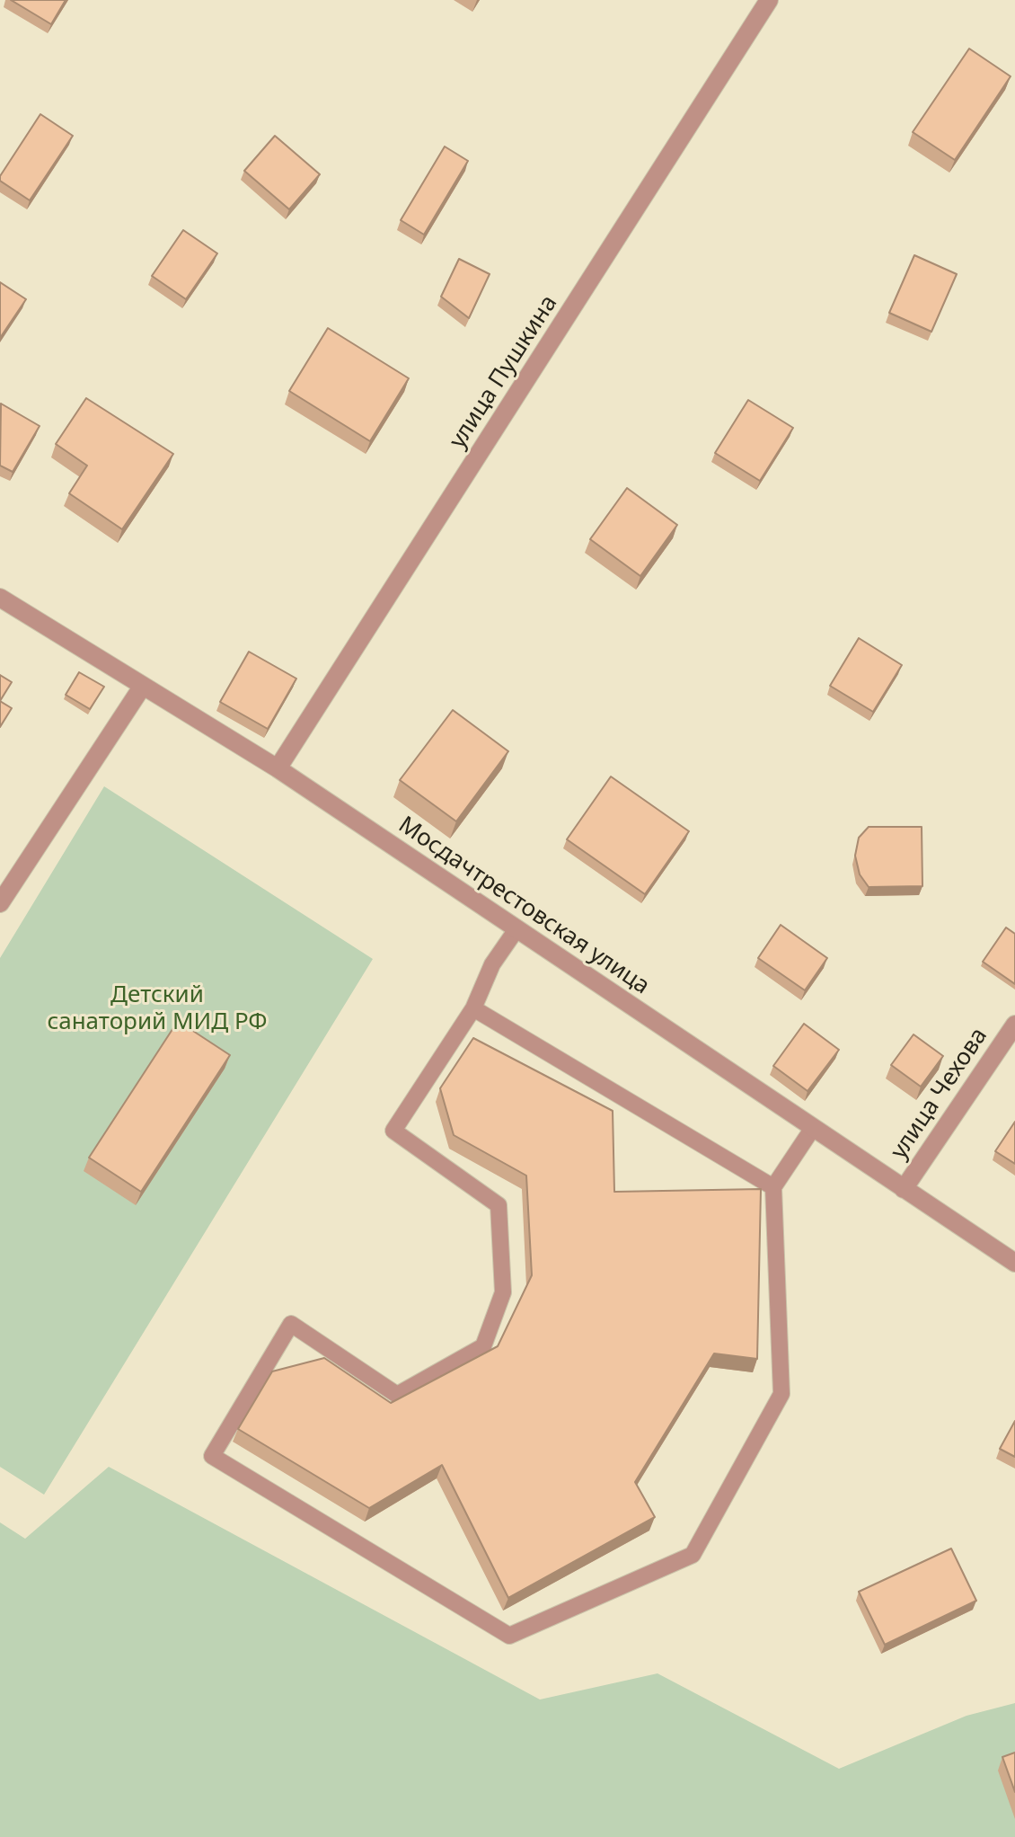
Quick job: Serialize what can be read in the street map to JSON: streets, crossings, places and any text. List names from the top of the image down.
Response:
{
  "streets": {
    "street": ["улица Пушкина", "Мосдачтрестовская улица", "улица Чехова"]
  },
  "crossings": [
    ["улица Пушкина", "Мосдачтрестовская улица"],
    ["Мосдачтрестовская улица", "улица Чехова"]
  ],
  "parks": ["Детский санаторий МИД РФ"]
}
